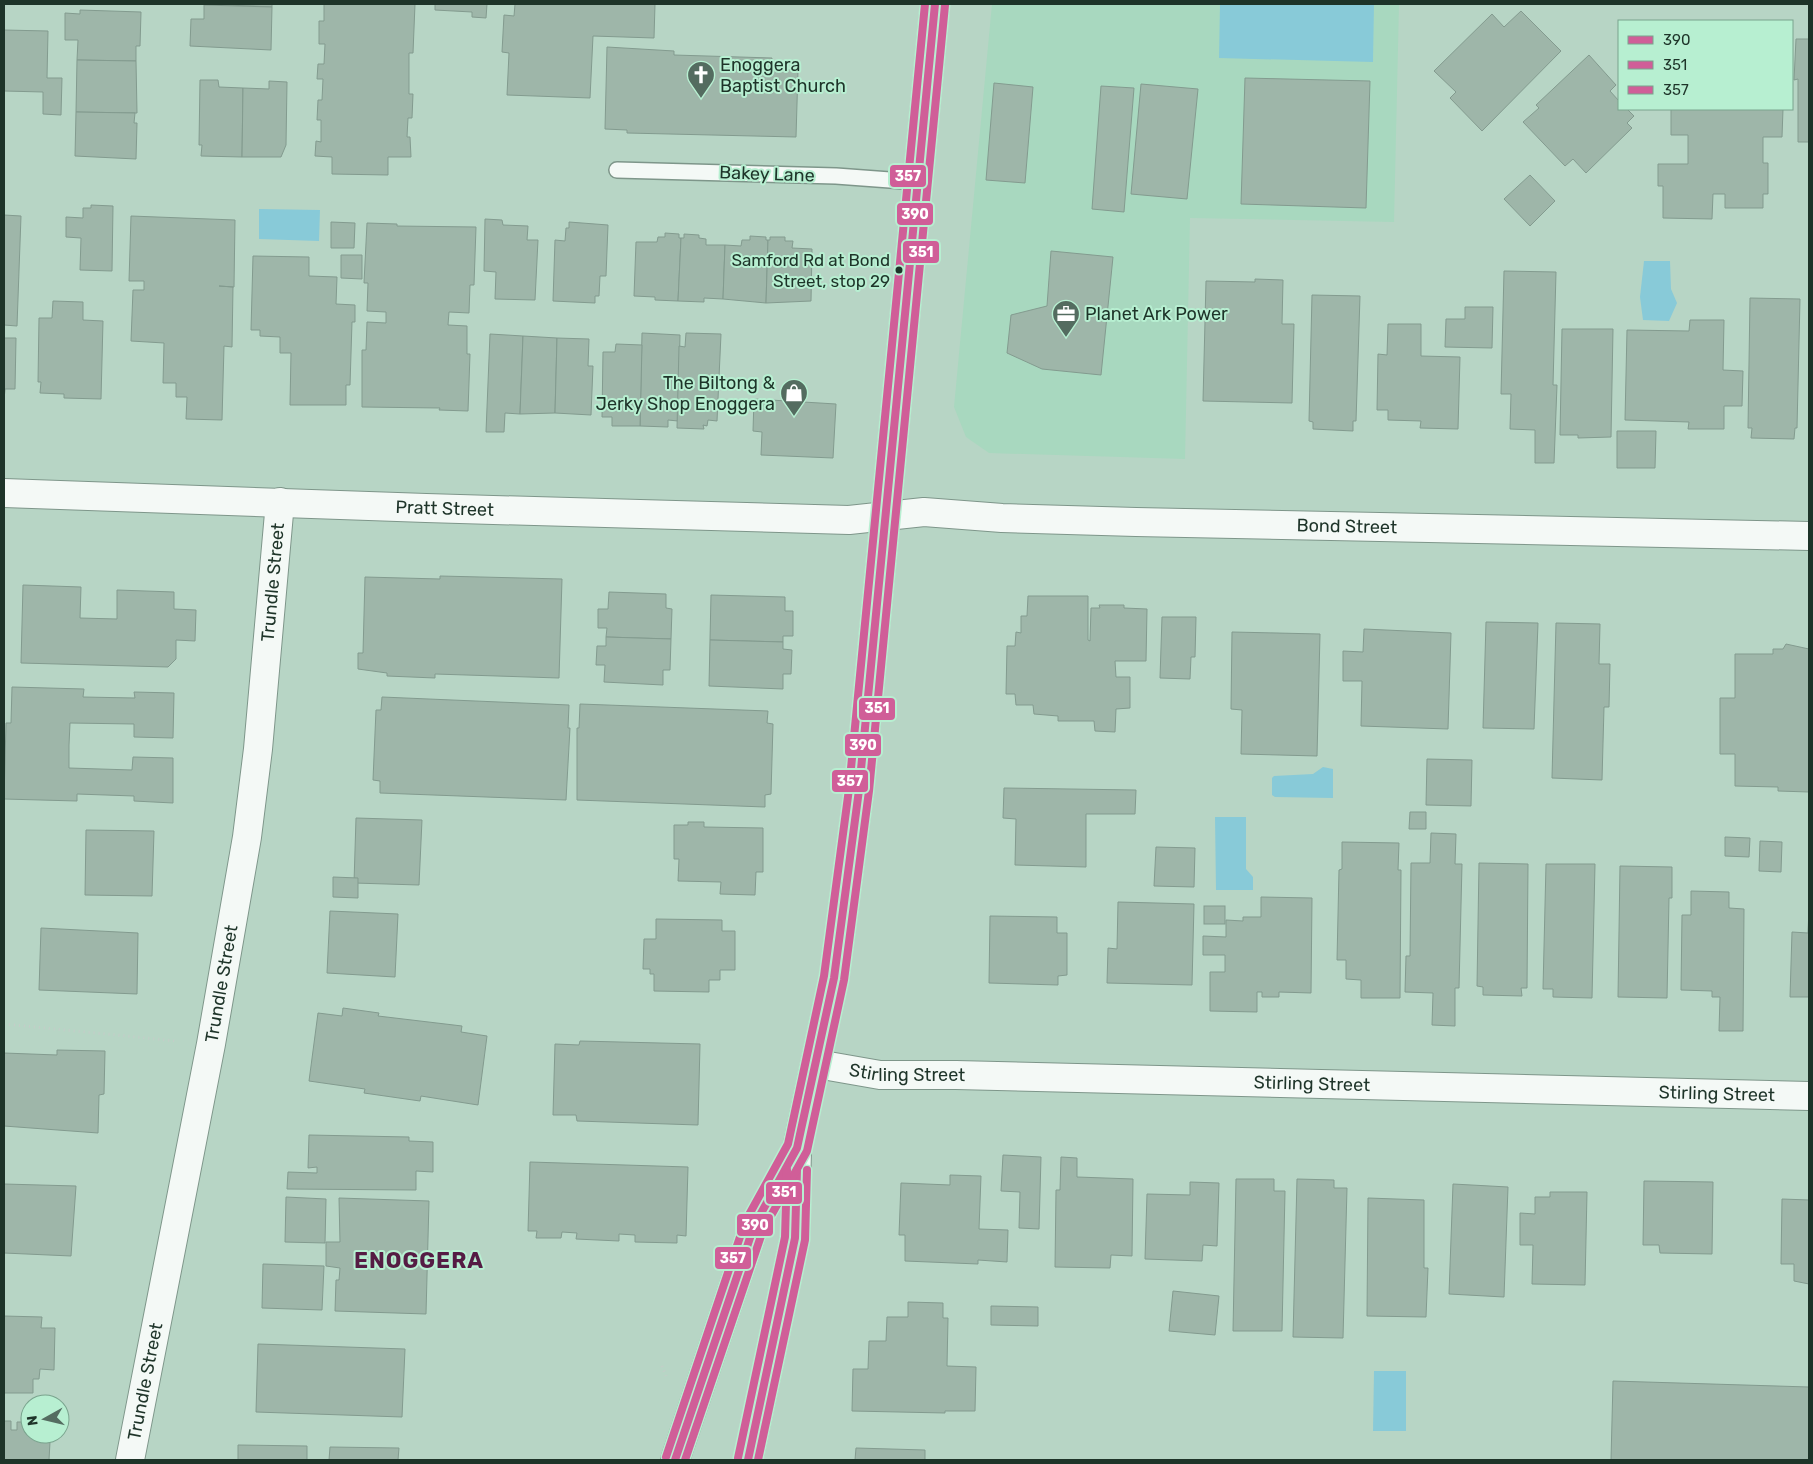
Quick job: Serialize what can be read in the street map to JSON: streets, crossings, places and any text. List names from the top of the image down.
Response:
{
  "streets": {
    "street": [
      "Pratt Street",
      "Bond Street",
      "Trundle Street",
      "Stirling Street"
    ],
    "lane": ["Bakey Lane"]
  },
  "crossings": [
    ["Pratt Street", "Bond Street"],
    ["Pratt Street", "Trundle Street"]
  ],
  "districts": ["ENOGGERA"],
  "places": {
    "church": ["Enoggera Baptist Church"],
    "other": ["Samford Rd at Bond Street, stop 29"],
    "office": ["Planet Ark Power"],
    "shop": ["The Biltong & Jerky Shop Enoggera"]
  },
  "lines": ["transit line 390", "transit line 357", "transit line 351"],
  "legend": ["390", "351", "357"],
  "north": "left"
}
